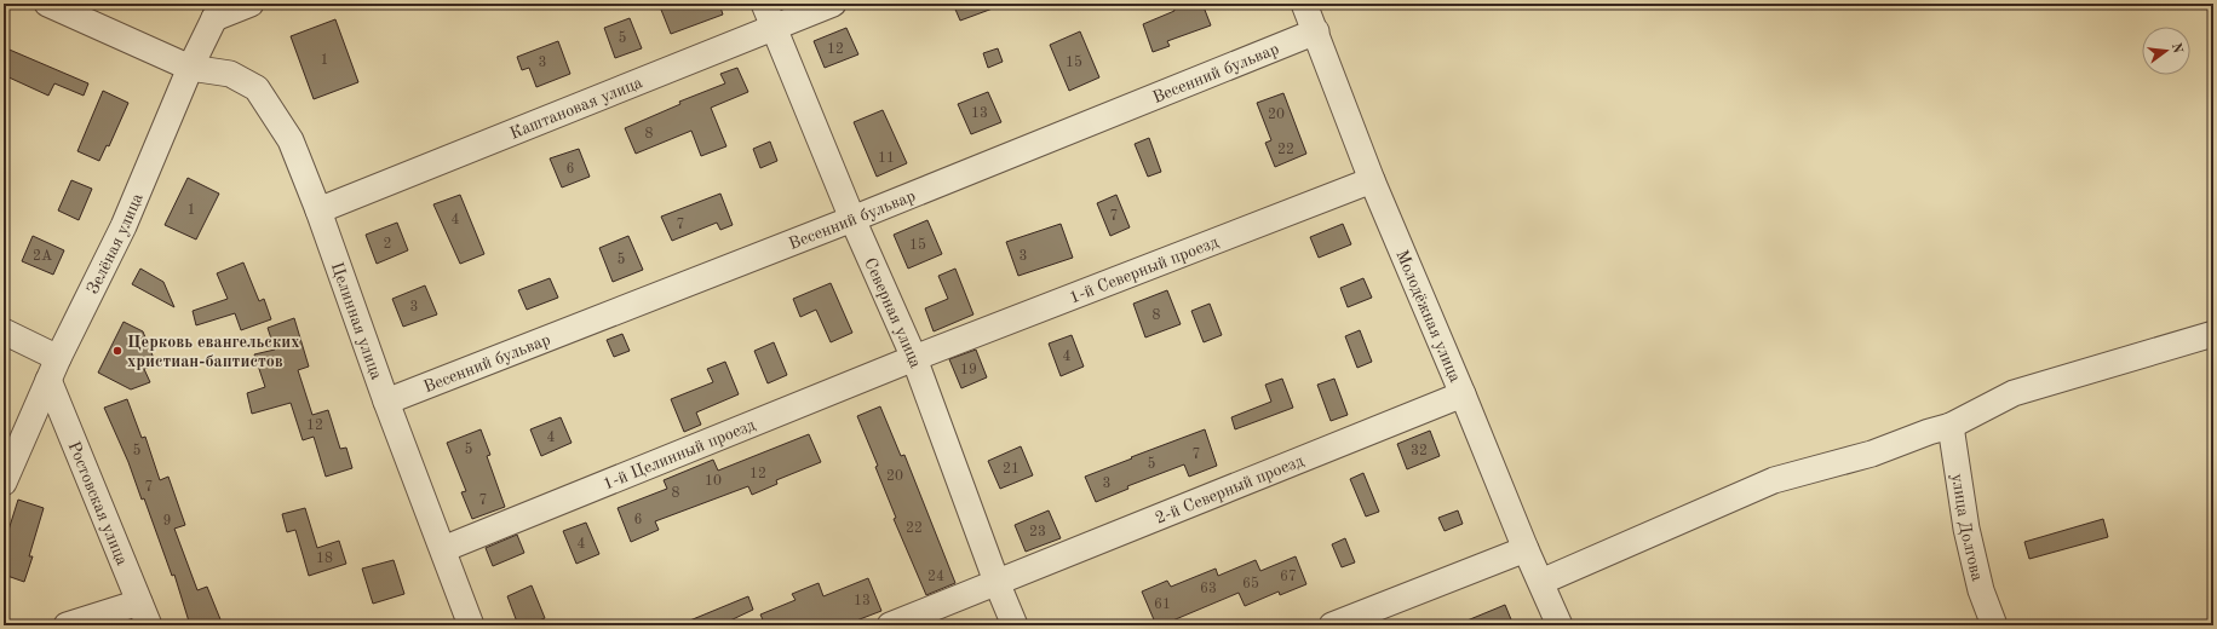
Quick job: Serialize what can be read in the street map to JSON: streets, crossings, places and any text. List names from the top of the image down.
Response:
{
  "streets": {
    "street": [
      "Весенний бульвар",
      "Каштановая улица",
      "Зелёная улица",
      "1-й Северный проезд",
      "Северная улица",
      "Молодёжная улица",
      "Целинная улица",
      "1-й Целинный проезд",
      "2-й Северный проезд",
      "Ростовская улица",
      "улица Долгова"
    ]
  },
  "crossings": [
    ["Весенний бульвар", "Северная улица"],
    ["Весенний бульвар", "Молодёжная улица"],
    ["Весенний бульвар", "Целинная улица"],
    ["Каштановая улица", "Северная улица"],
    ["Каштановая улица", "Целинная улица"],
    ["Зелёная улица", "Целинная улица"],
    ["Зелёная улица", "Ростовская улица"],
    ["1-й Северный проезд", "Северная улица"],
    ["1-й Северный проезд", "Молодёжная улица"],
    ["1-й Северный проезд", "1-й Целинный проезд"],
    ["Северная улица", "1-й Целинный проезд"],
    ["Северная улица", "2-й Северный проезд"],
    ["Молодёжная улица", "2-й Северный проезд"],
    ["Целинная улица", "1-й Целинный проезд"]
  ],
  "places": ["Церковь евангельских христиан-баптистов"],
  "house_numbers": [
    "5",
    "12",
    "1",
    "3",
    "15",
    "13",
    "20",
    "8",
    "22",
    "11",
    "6",
    "1",
    "7",
    "4",
    "7",
    "2",
    "15",
    "2А",
    "3",
    "5",
    "3",
    "8",
    "4",
    "19",
    "12",
    "4",
    "5",
    "5",
    "32",
    "7",
    "5",
    "21",
    "12",
    "20",
    "10",
    "3",
    "7",
    "8",
    "7",
    "6",
    "9",
    "22",
    "23",
    "4",
    "18",
    "24",
    "67",
    "65",
    "63",
    "13",
    "61"
  ],
  "north": "right"
}
